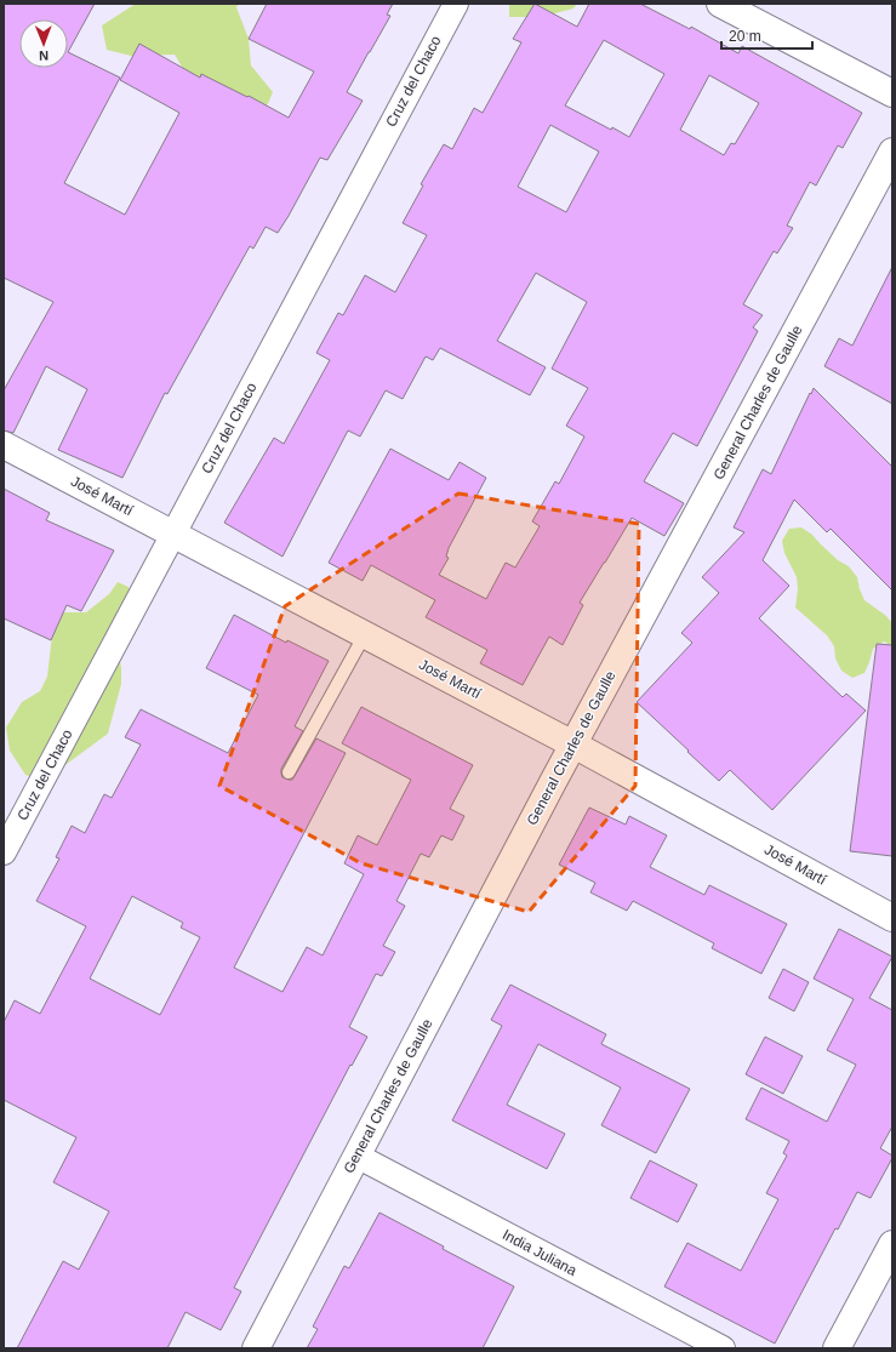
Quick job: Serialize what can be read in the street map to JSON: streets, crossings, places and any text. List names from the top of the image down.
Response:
{
  "streets": {
    "street": [
      "Cruz del Chaco",
      "General Charles de Gaulle",
      "José Martí",
      "India Juliana"
    ]
  },
  "crossings": [
    ["Cruz del Chaco", "José Martí"],
    ["General Charles de Gaulle", "José Martí"],
    ["General Charles de Gaulle", "India Juliana"]
  ],
  "scale_bar": "20 m",
  "north": "bottom"
}
